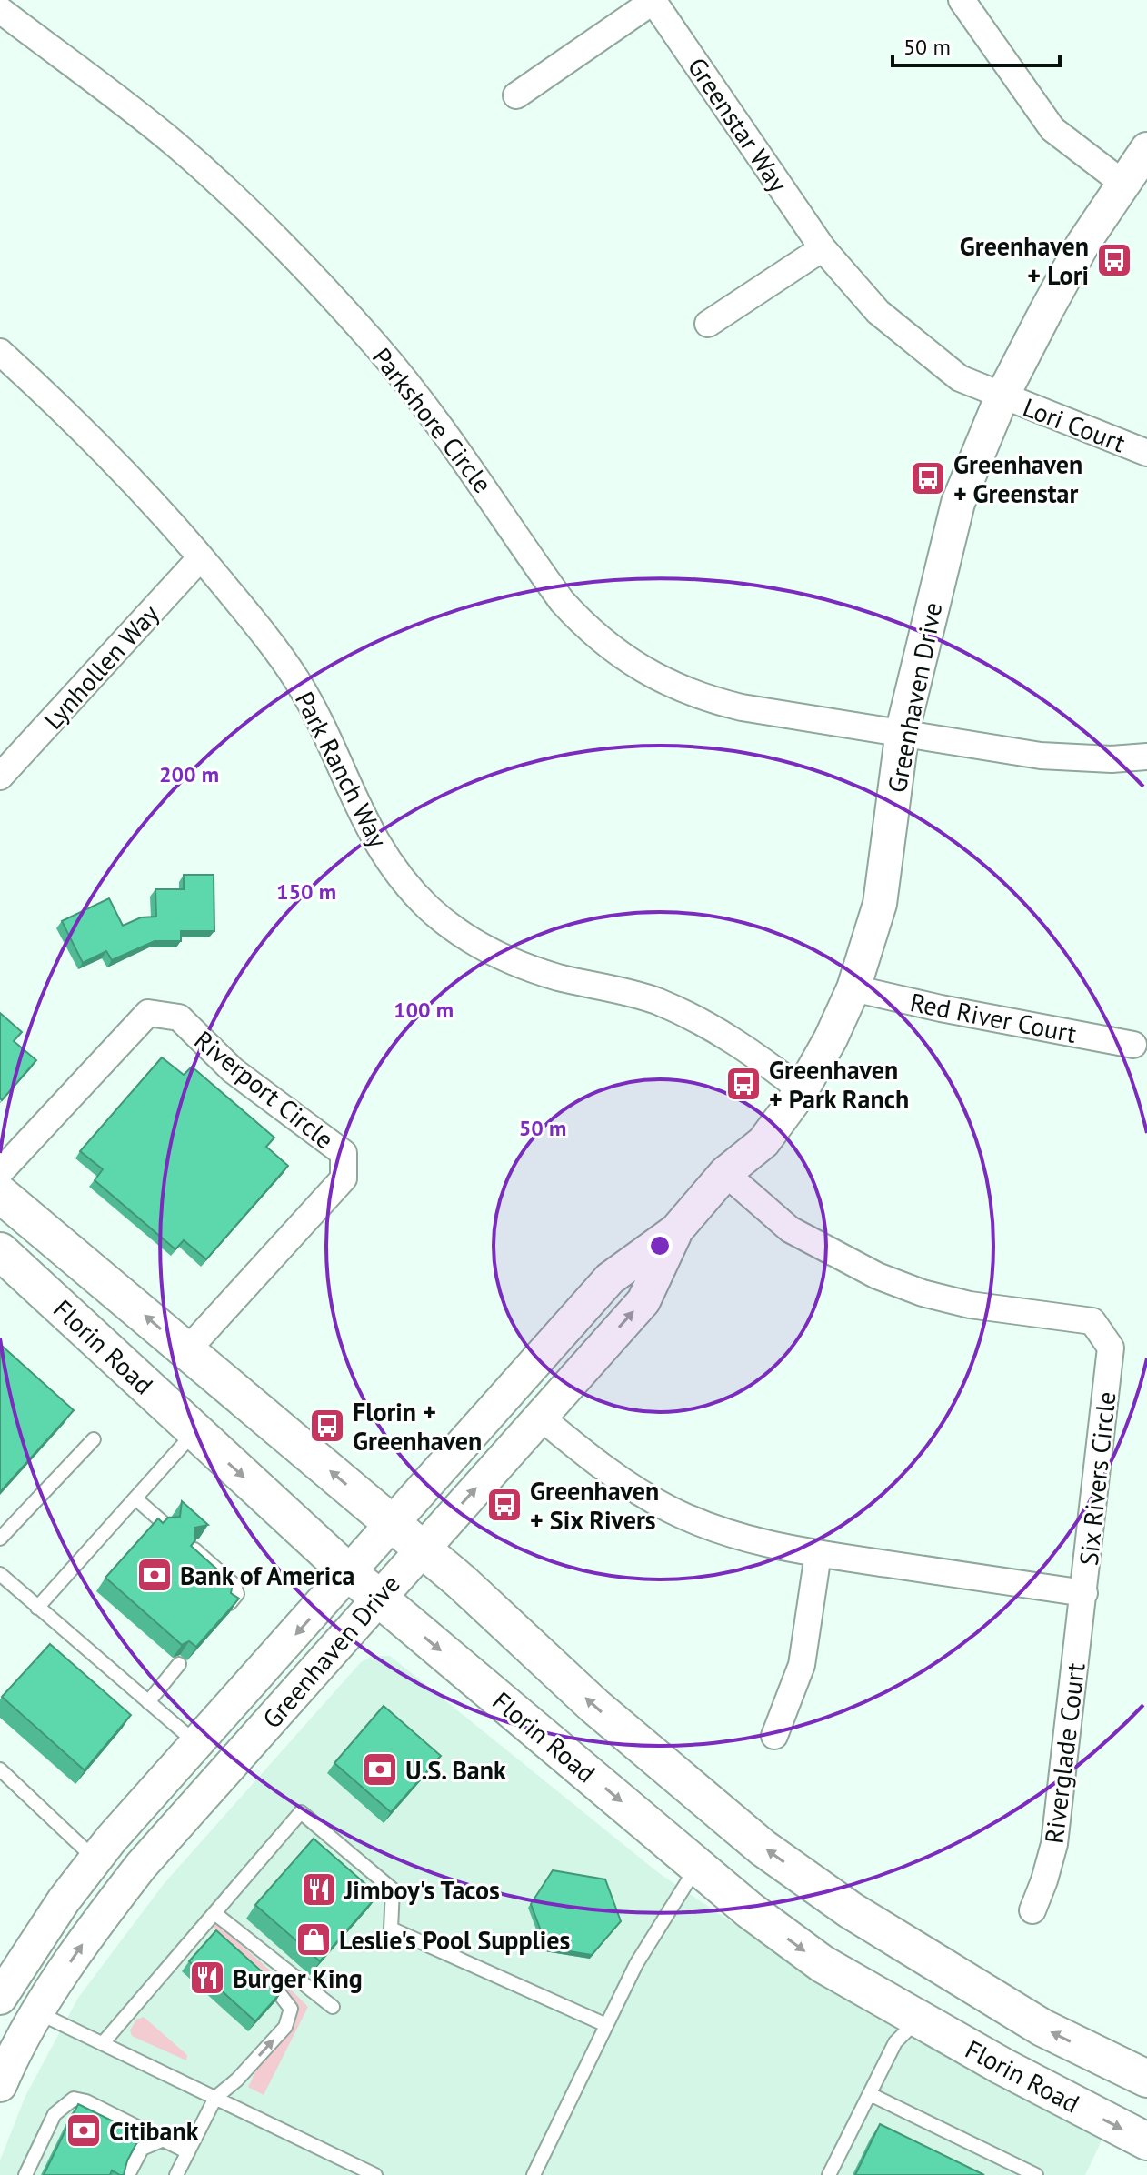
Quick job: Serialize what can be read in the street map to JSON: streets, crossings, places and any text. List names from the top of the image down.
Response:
{
  "streets": {
    "main road": ["Florin Road"],
    "street": [
      "Greenstar Way",
      "Parkshore Circle",
      "Lori Court",
      "Lynhollen Way",
      "Greenhaven Drive",
      "Park Ranch Way",
      "Red River Court",
      "Riverport Circle",
      "Six Rivers Circle",
      "Riverglade Court"
    ]
  },
  "crossings": [
    ["Greenstar Way", "Lori Court"],
    ["Greenstar Way", "Greenhaven Drive"],
    ["Parkshore Circle", "Greenhaven Drive"],
    ["Lori Court", "Greenhaven Drive"],
    ["Lynhollen Way", "Park Ranch Way"],
    ["Greenhaven Drive", "Park Ranch Way"],
    ["Greenhaven Drive", "Red River Court"],
    ["Greenhaven Drive", "Florin Road"],
    ["Greenhaven Drive", "Six Rivers Circle"],
    ["Riverport Circle", "Florin Road"],
    ["Six Rivers Circle", "Riverglade Court"]
  ],
  "places": {
    "bus stop": [
      "Greenhaven + Lori",
      "Greenhaven + Greenstar",
      "Greenhaven + Park Ranch",
      "Florin + Greenhaven",
      "Greenhaven + Six Rivers"
    ],
    "bank": ["Bank of America", "U.S. Bank", "Citibank"],
    "restaurant": ["Jimboy's Tacos", "Burger King"],
    "shop": ["Leslie's Pool Supplies"]
  },
  "scale_bar": "50 m",
  "rings": [
    "200 m",
    "150 m",
    "100 m",
    "50 m"
  ]
}
